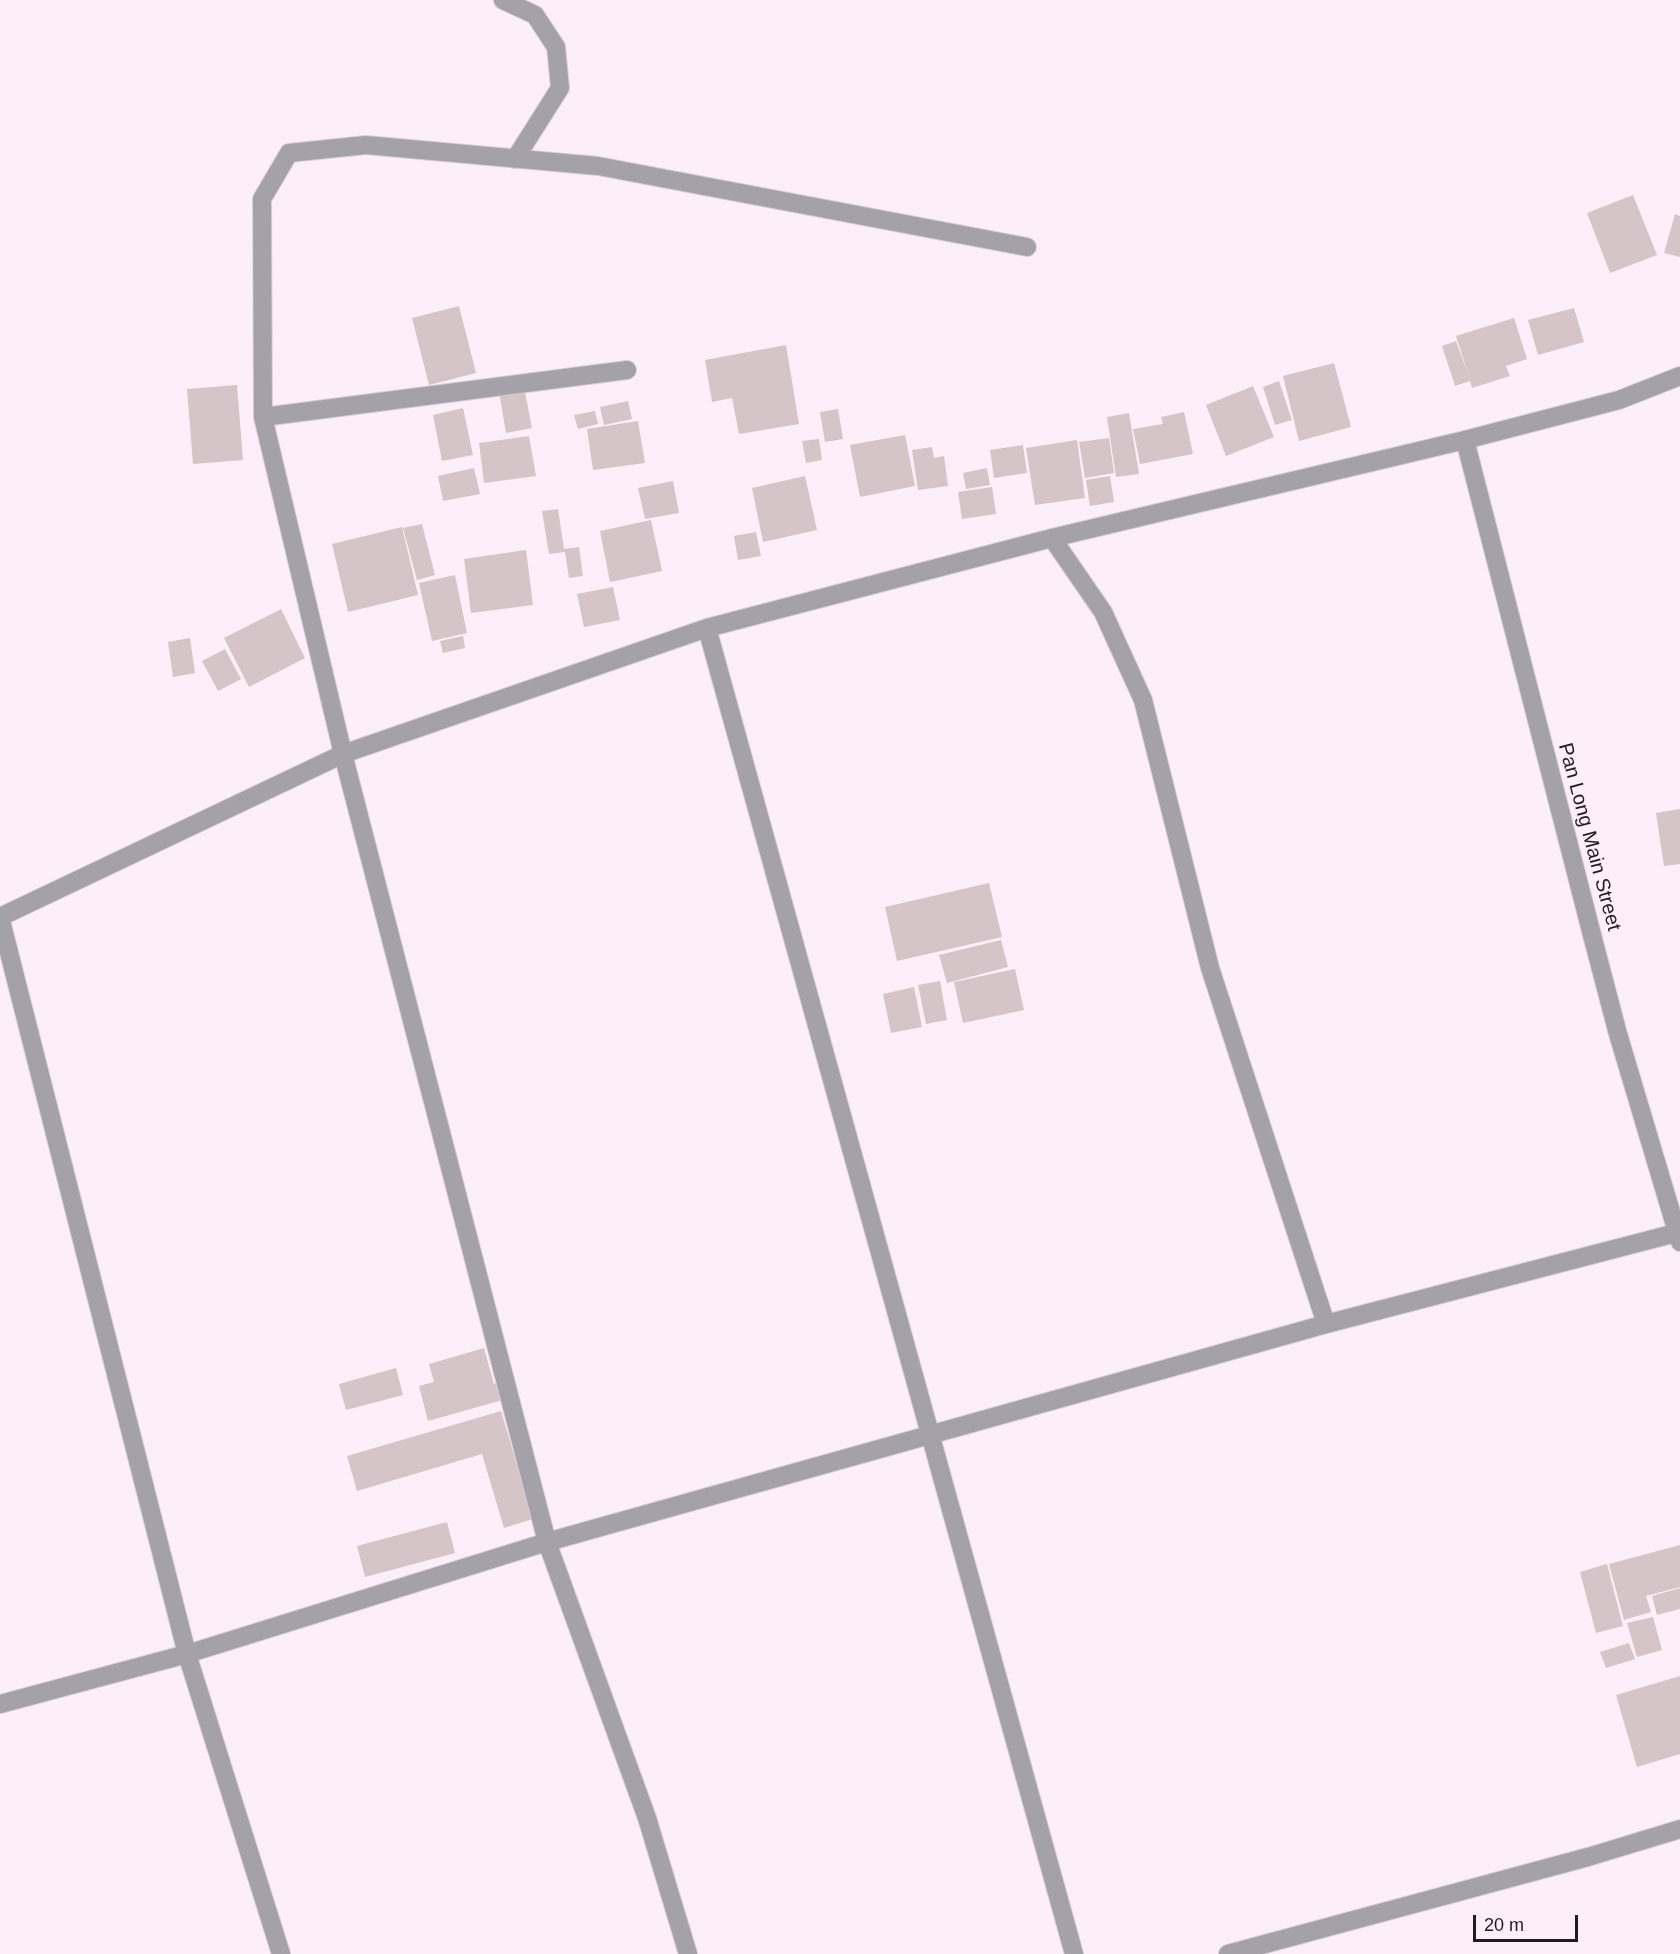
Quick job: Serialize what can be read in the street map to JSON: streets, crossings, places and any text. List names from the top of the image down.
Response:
{
  "streets": {
    "street": ["Pan Long Main Street"]
  },
  "scale_bar": "20 m"
}
